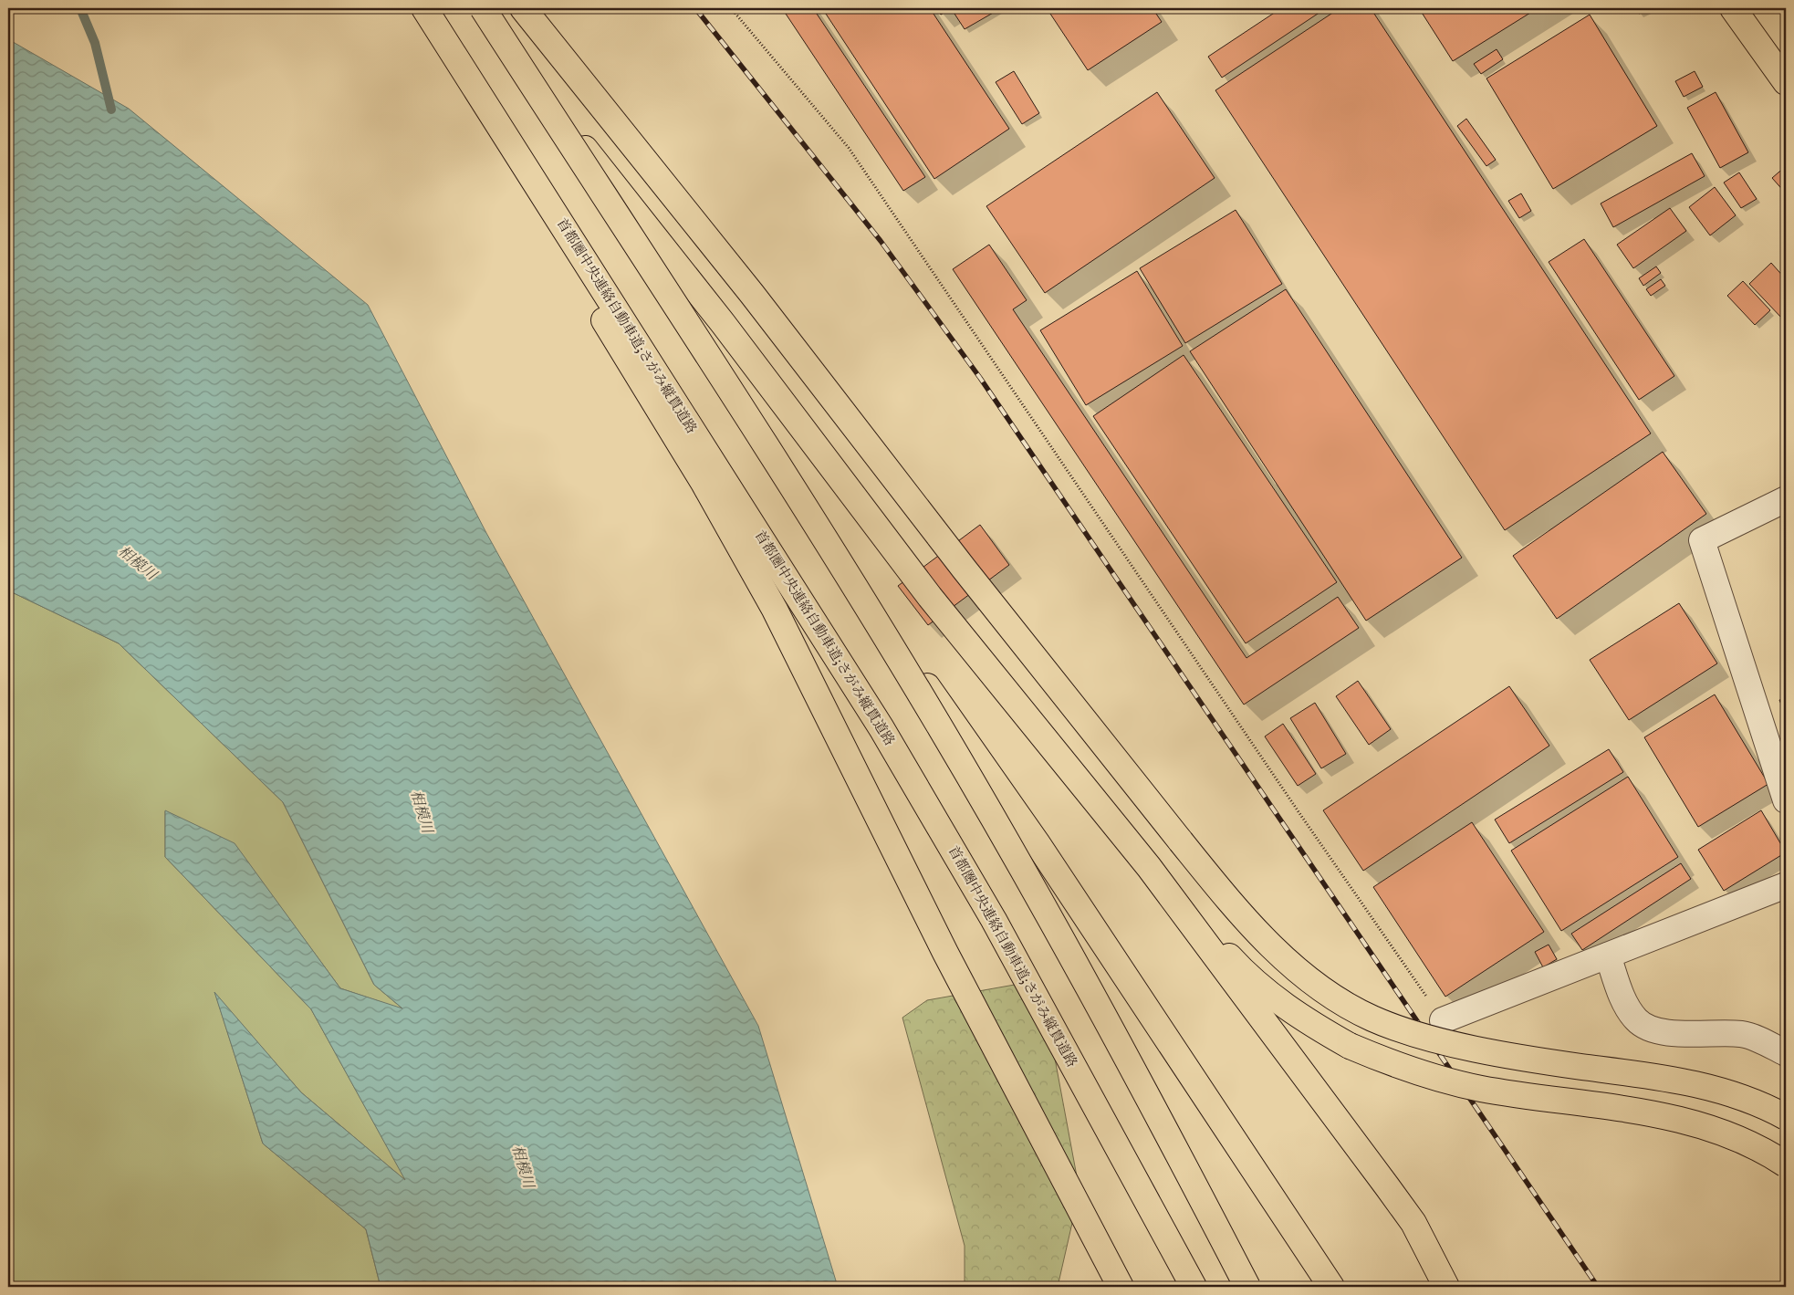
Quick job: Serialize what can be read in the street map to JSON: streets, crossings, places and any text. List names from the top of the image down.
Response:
{
  "streets": {
    "main road": ["首都圏中央連絡自動車道;さがみ縦貫道路"]
  },
  "water": ["相模川"]
}
